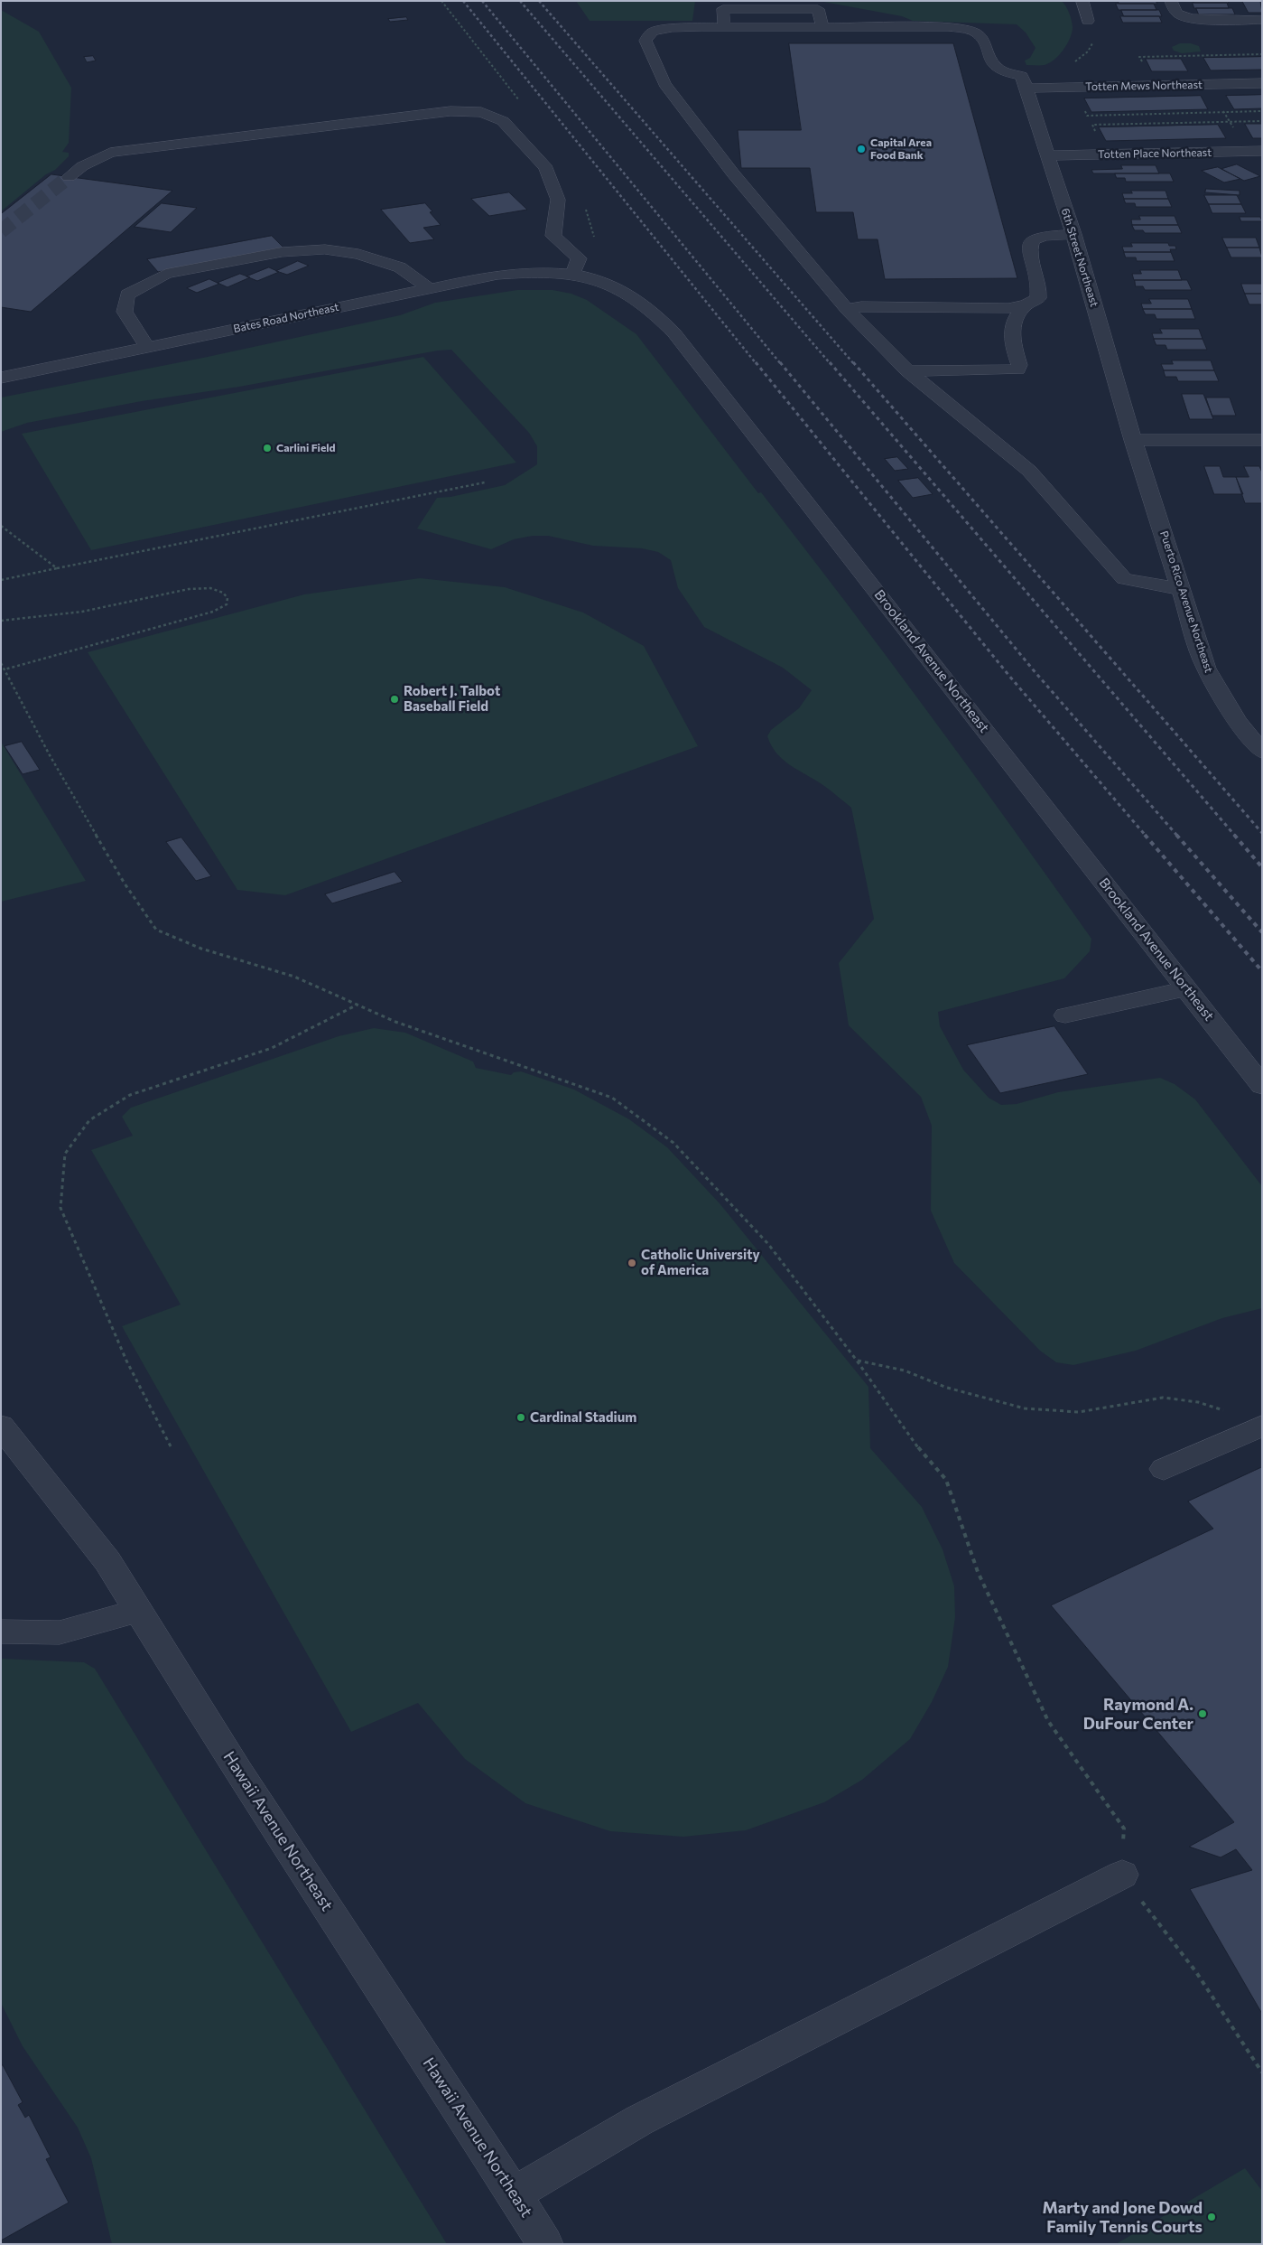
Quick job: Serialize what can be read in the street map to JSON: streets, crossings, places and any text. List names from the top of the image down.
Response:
{
  "streets": {
    "street": [
      "Totten Mews Northeast",
      "Totten Place Northeast",
      "6th Street Northeast",
      "Bates Road Northeast",
      "Puerto Rico Avenue Northeast",
      "Brookland Avenue Northeast",
      "Hawaii Avenue Northeast"
    ]
  },
  "crossings": [
    ["Totten Mews Northeast", "6th Street Northeast"],
    ["Totten Place Northeast", "6th Street Northeast"],
    ["6th Street Northeast", "Puerto Rico Avenue Northeast"],
    ["Bates Road Northeast", "Brookland Avenue Northeast"]
  ],
  "places": [
    "Capital Area Food Bank",
    "Carlini Field",
    "Robert J. Talbot Baseball Field",
    "Catholic University of America",
    "Cardinal Stadium",
    "Raymond A. DuFour Center",
    "Marty and Jone Dowd Family Tennis Courts"
  ]
}
